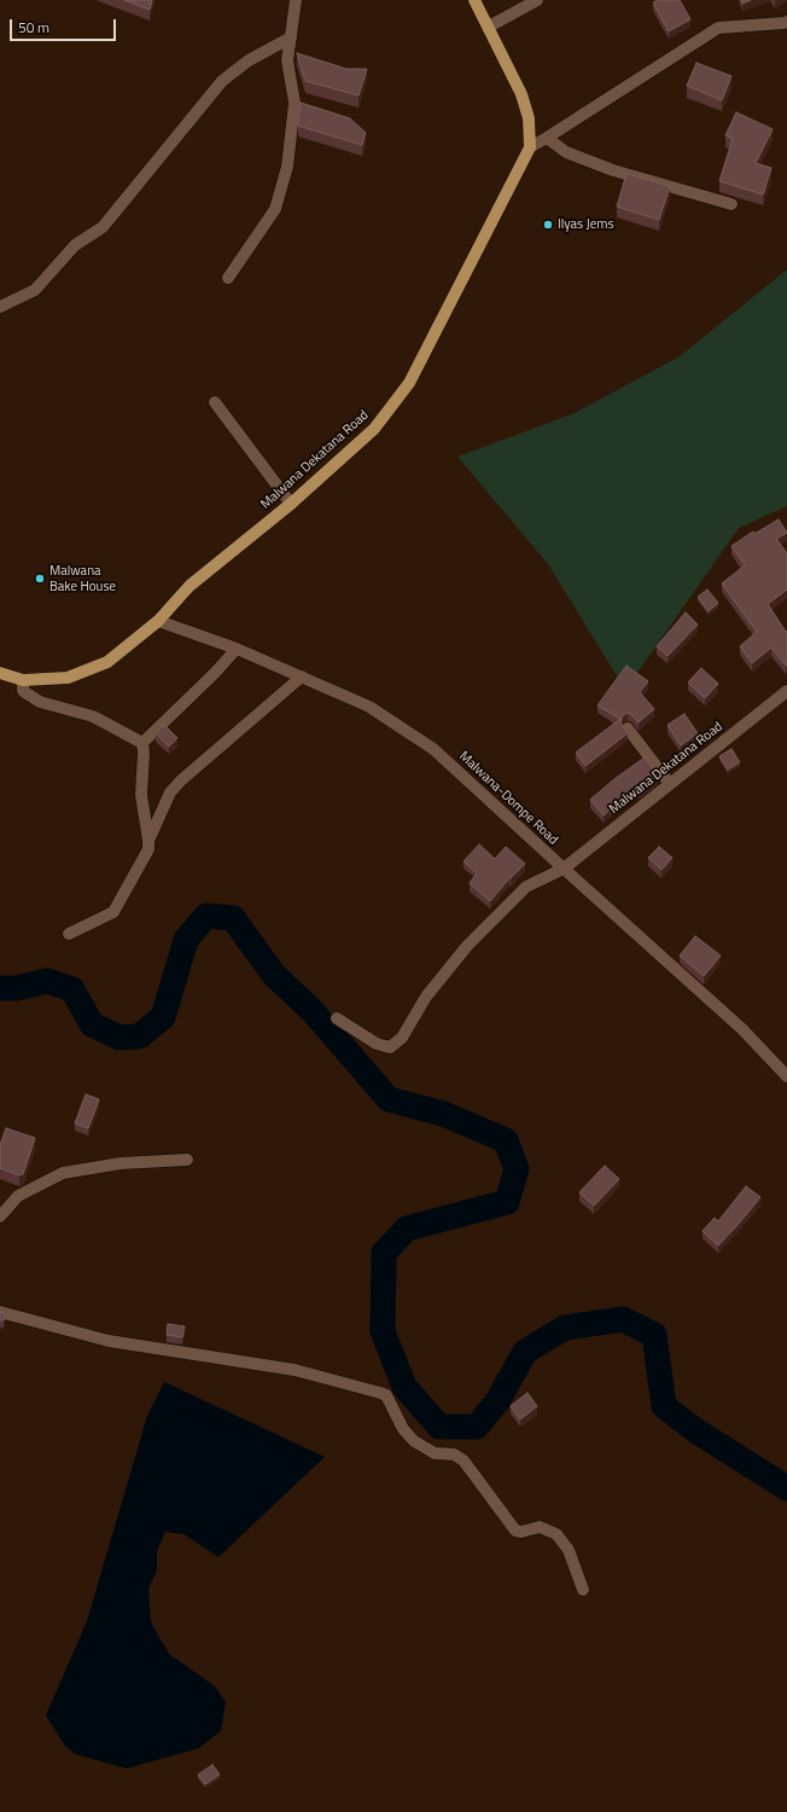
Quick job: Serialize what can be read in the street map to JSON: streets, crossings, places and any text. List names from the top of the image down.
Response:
{
  "streets": {
    "main road": ["Malwana Dekatana Road"],
    "street": ["Malwana-Dompe Road"]
  },
  "crossings": [
    ["Malwana Dekatana Road", "Malwana-Dompe Road"]
  ],
  "places": ["Ilyas Jems", "Malwana Bake House"],
  "scale_bar": "50 m"
}
